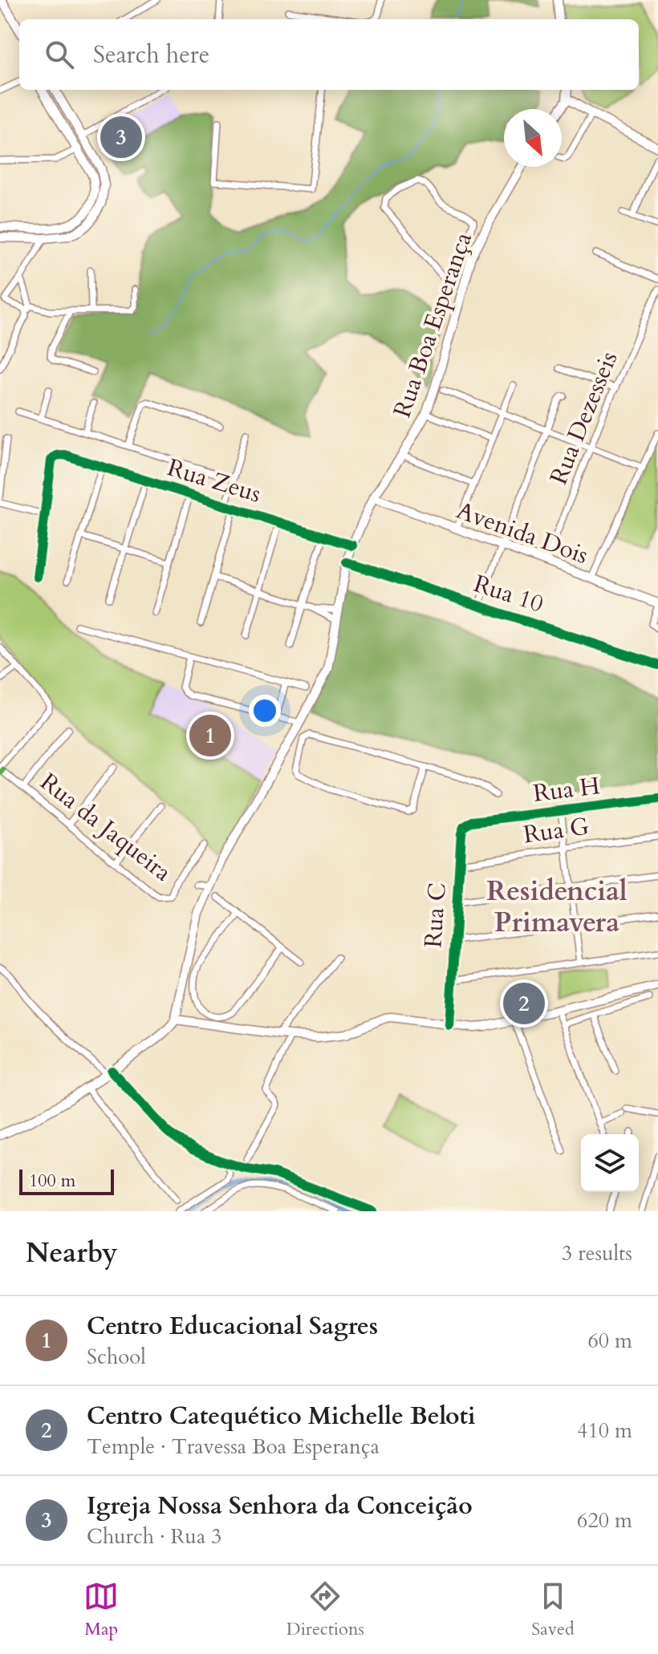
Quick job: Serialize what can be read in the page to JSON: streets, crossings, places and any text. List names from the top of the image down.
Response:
{
  "streets": {
    "main road": ["Rua Boa Esperança", "Avenida Dois"],
    "street": [
      "Rua Dezesseis",
      "Rua Zeus",
      "Rua 10",
      "Rua H",
      "Rua da Jaqueira",
      "Rua G",
      "Rua C"
    ]
  },
  "crossings": [
    ["Rua Boa Esperança", "Rua Zeus"],
    ["Rua Boa Esperança", "Avenida Dois"],
    ["Rua Boa Esperança", "Rua 10"],
    ["Rua Dezesseis", "Avenida Dois"],
    ["Rua H", "Rua C"],
    ["Rua G", "Rua C"]
  ],
  "districts": ["Residencial Primavera"],
  "scale_bar": "100 m",
  "north": "bottom right",
  "page": {
    "search": "Search here",
    "pins": ["3", "1", "2"],
    "scale": "100 m",
    "heading": ["Nearby", "3 results"],
    "list": [
      {
        "mark": "1",
        "name": "Centro Educacional Sagres",
        "note": "School",
        "value": "60 m"
      },
      {
        "mark": "2",
        "name": "Centro Catequético Michelle Beloti",
        "note": "Temple · Travessa Boa Esperança",
        "value": "410 m"
      },
      {
        "mark": "3",
        "name": "Igreja Nossa Senhora da Conceição",
        "note": "Church · Rua 3",
        "value": "620 m"
      }
    ],
    "nav": ["Map", "Directions", "Saved"]
  }
}
